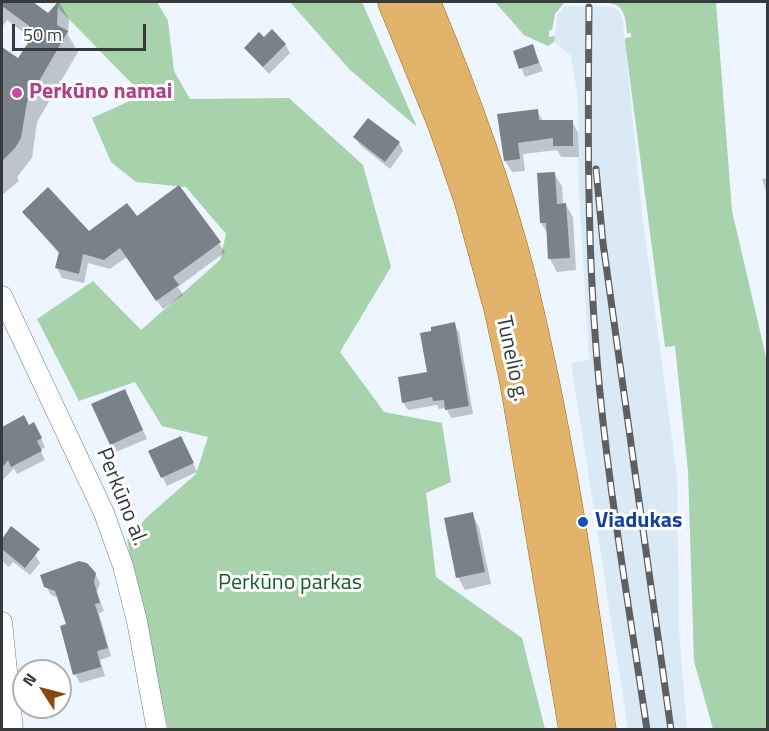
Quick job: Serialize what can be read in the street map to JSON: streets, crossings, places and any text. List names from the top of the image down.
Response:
{
  "streets": {
    "main road": ["Tunelio g."],
    "street": ["Perkūno al."]
  },
  "parks": ["Perkūno parkas"],
  "places": ["Perkūno namai", "Viadukas"],
  "scale_bar": "50 m",
  "north": "top left"
}
